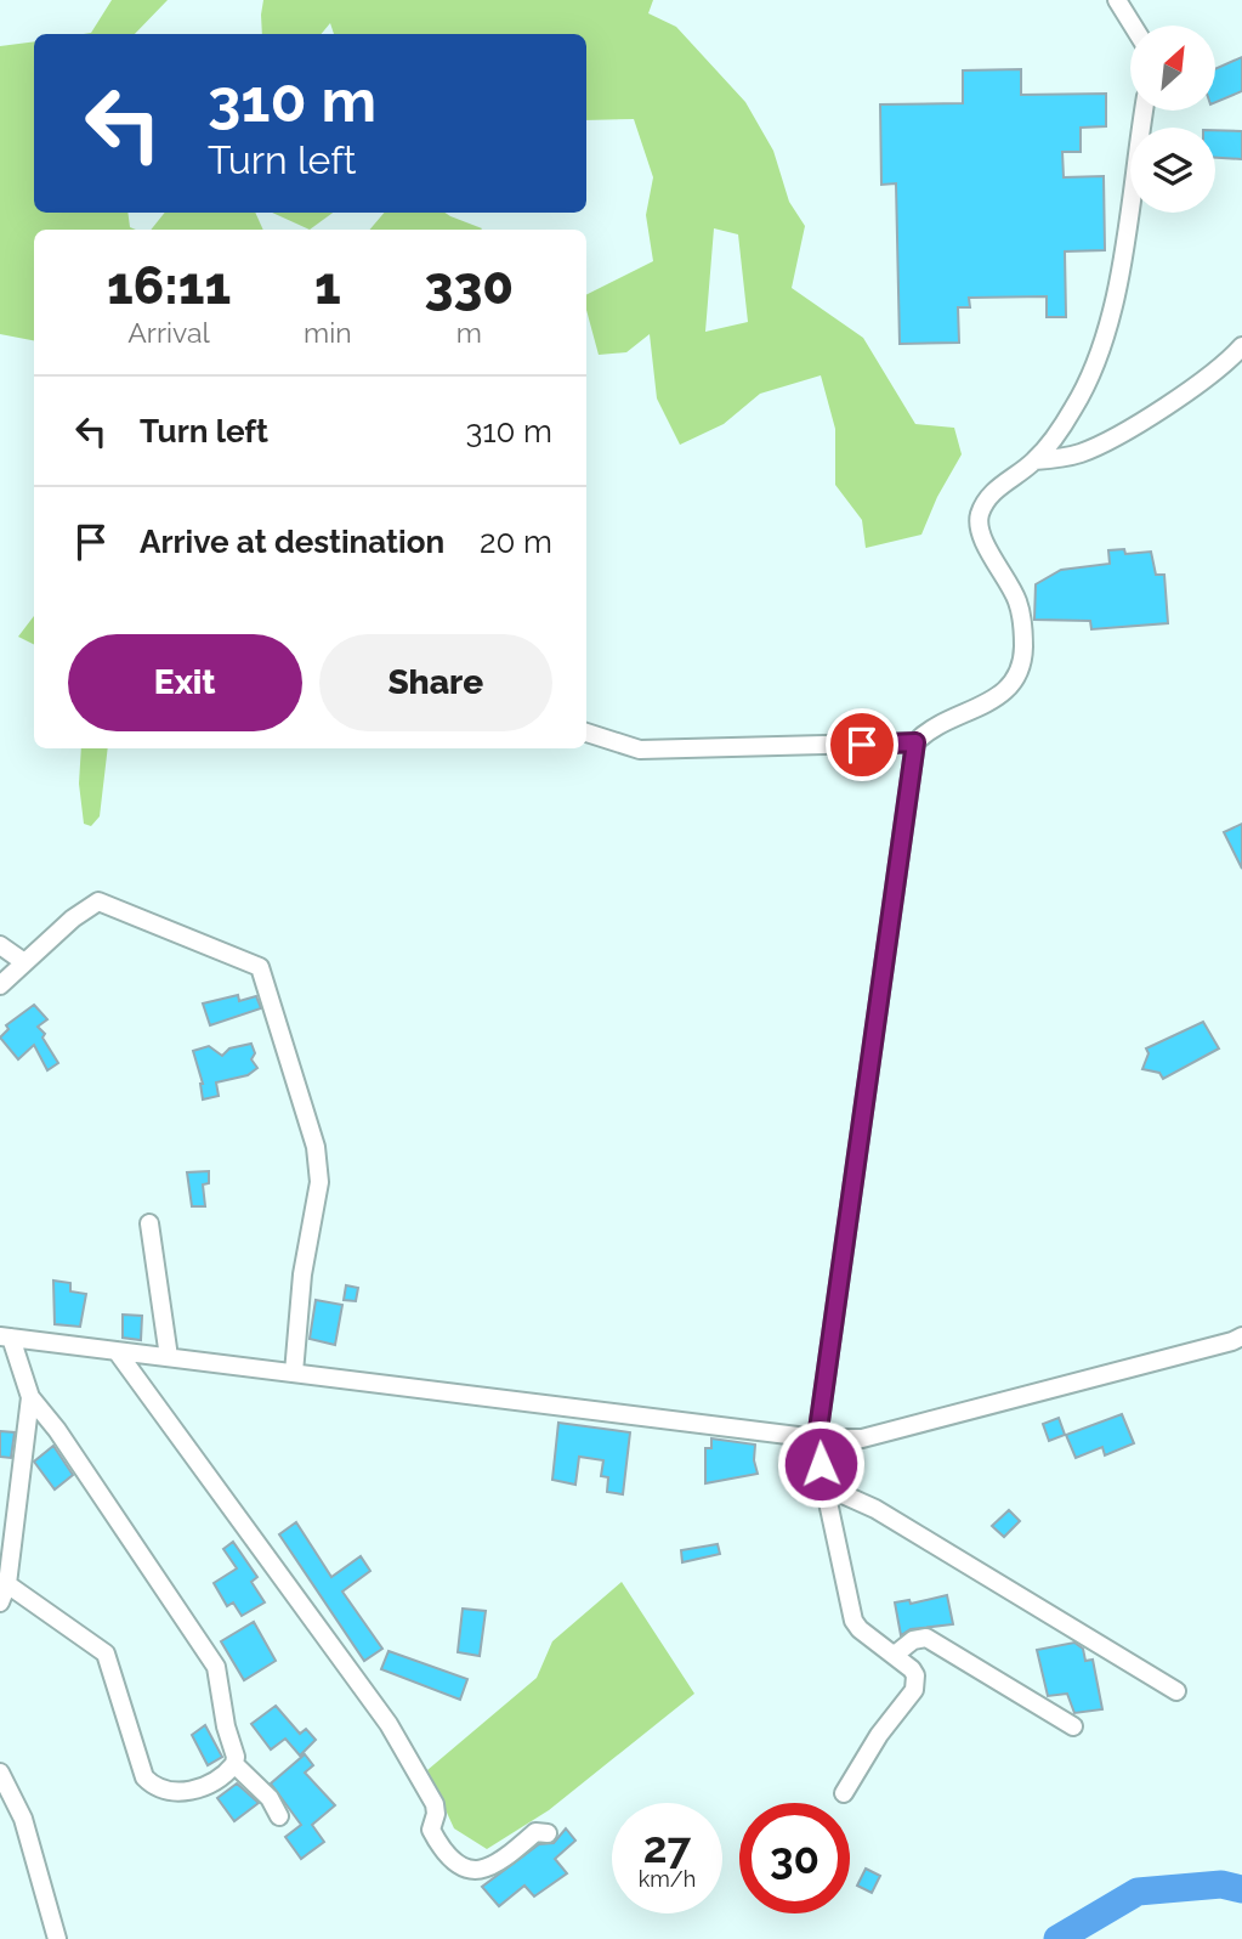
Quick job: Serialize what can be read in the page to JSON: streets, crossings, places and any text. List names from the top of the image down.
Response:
{
  "north": "top right",
  "page": {
    "turn": ["310 m", "Turn left"],
    "eta": [
      "16:11",
      "Arrival",
      "1",
      "min",
      "330",
      "m"
    ],
    "list": [
      {
        "name": "Turn left",
        "value": "310 m"
      },
      {
        "name": "Arrive at destination",
        "value": "20 m"
      }
    ],
    "buttons": ["Exit", "Share"],
    "speed": "27 km/h",
    "limit": "30"
  }
}
